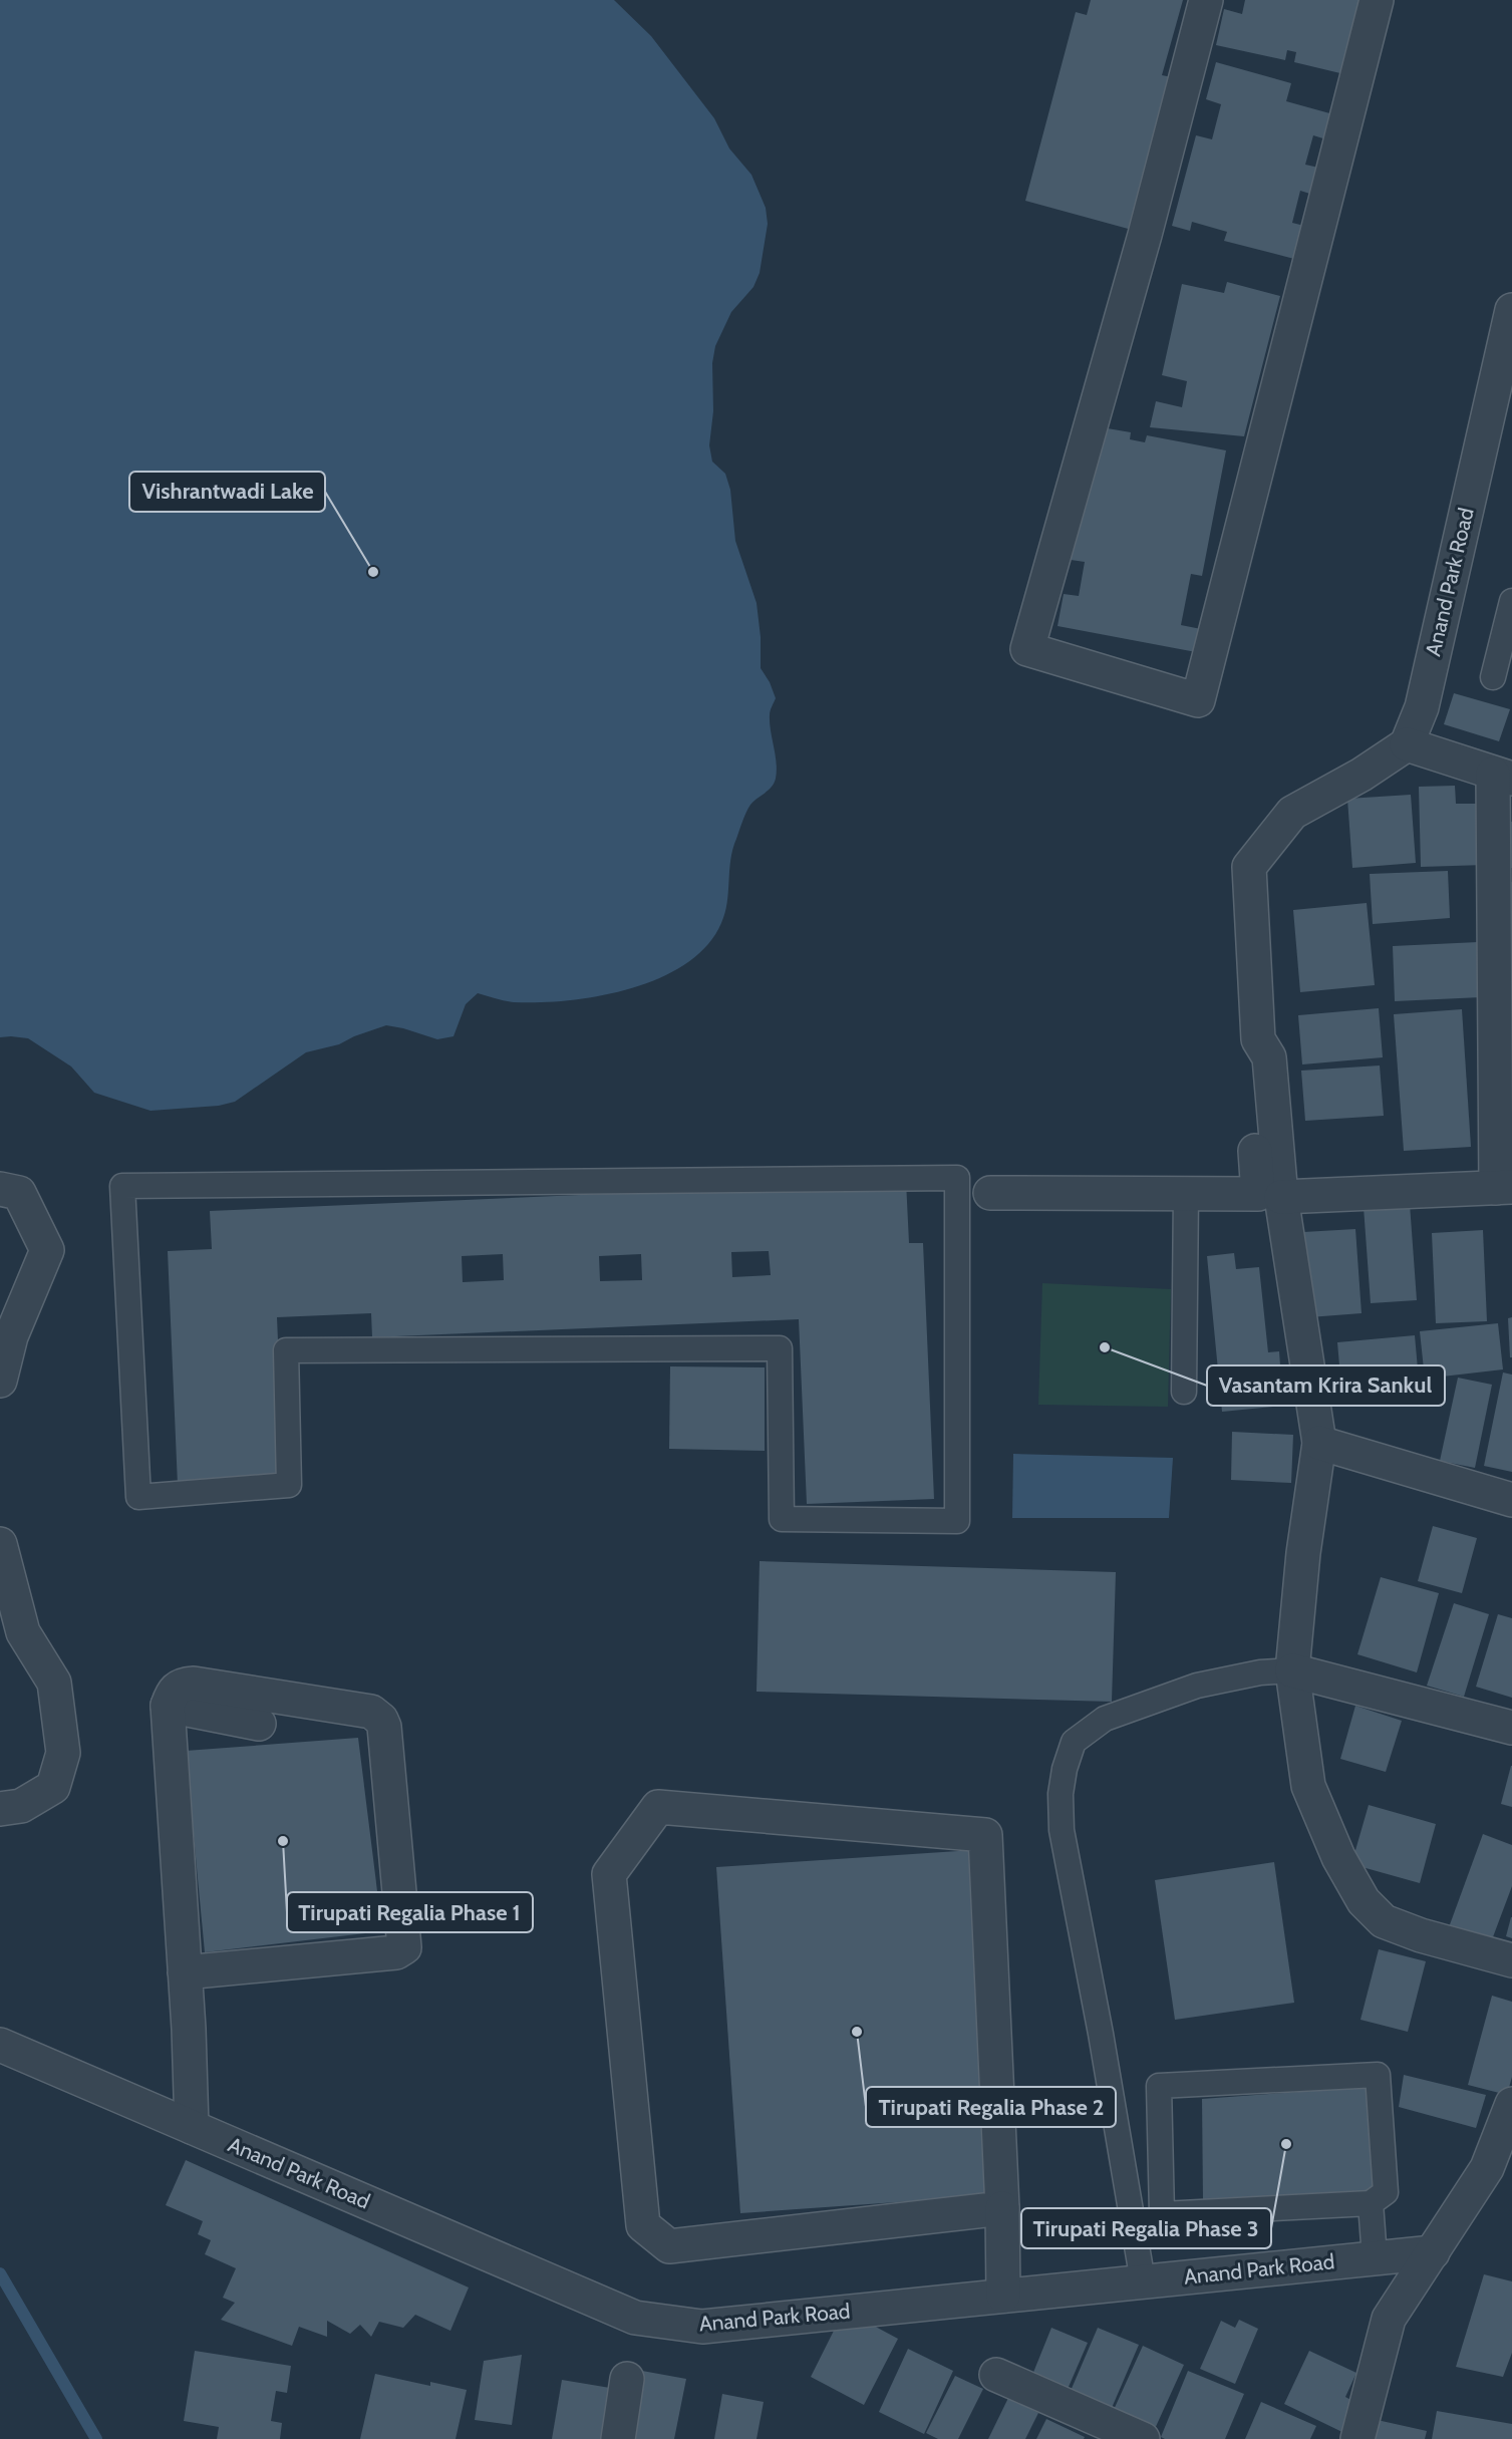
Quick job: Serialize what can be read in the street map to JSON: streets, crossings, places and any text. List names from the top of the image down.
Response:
{
  "streets": {
    "street": ["Anand Park Road"]
  },
  "places": [
    "Vishrantwadi Lake",
    "Vasantam Krira Sankul",
    "Tirupati Regalia Phase 1",
    "Tirupati Regalia Phase 2",
    "Tirupati Regalia Phase 3"
  ]
}
